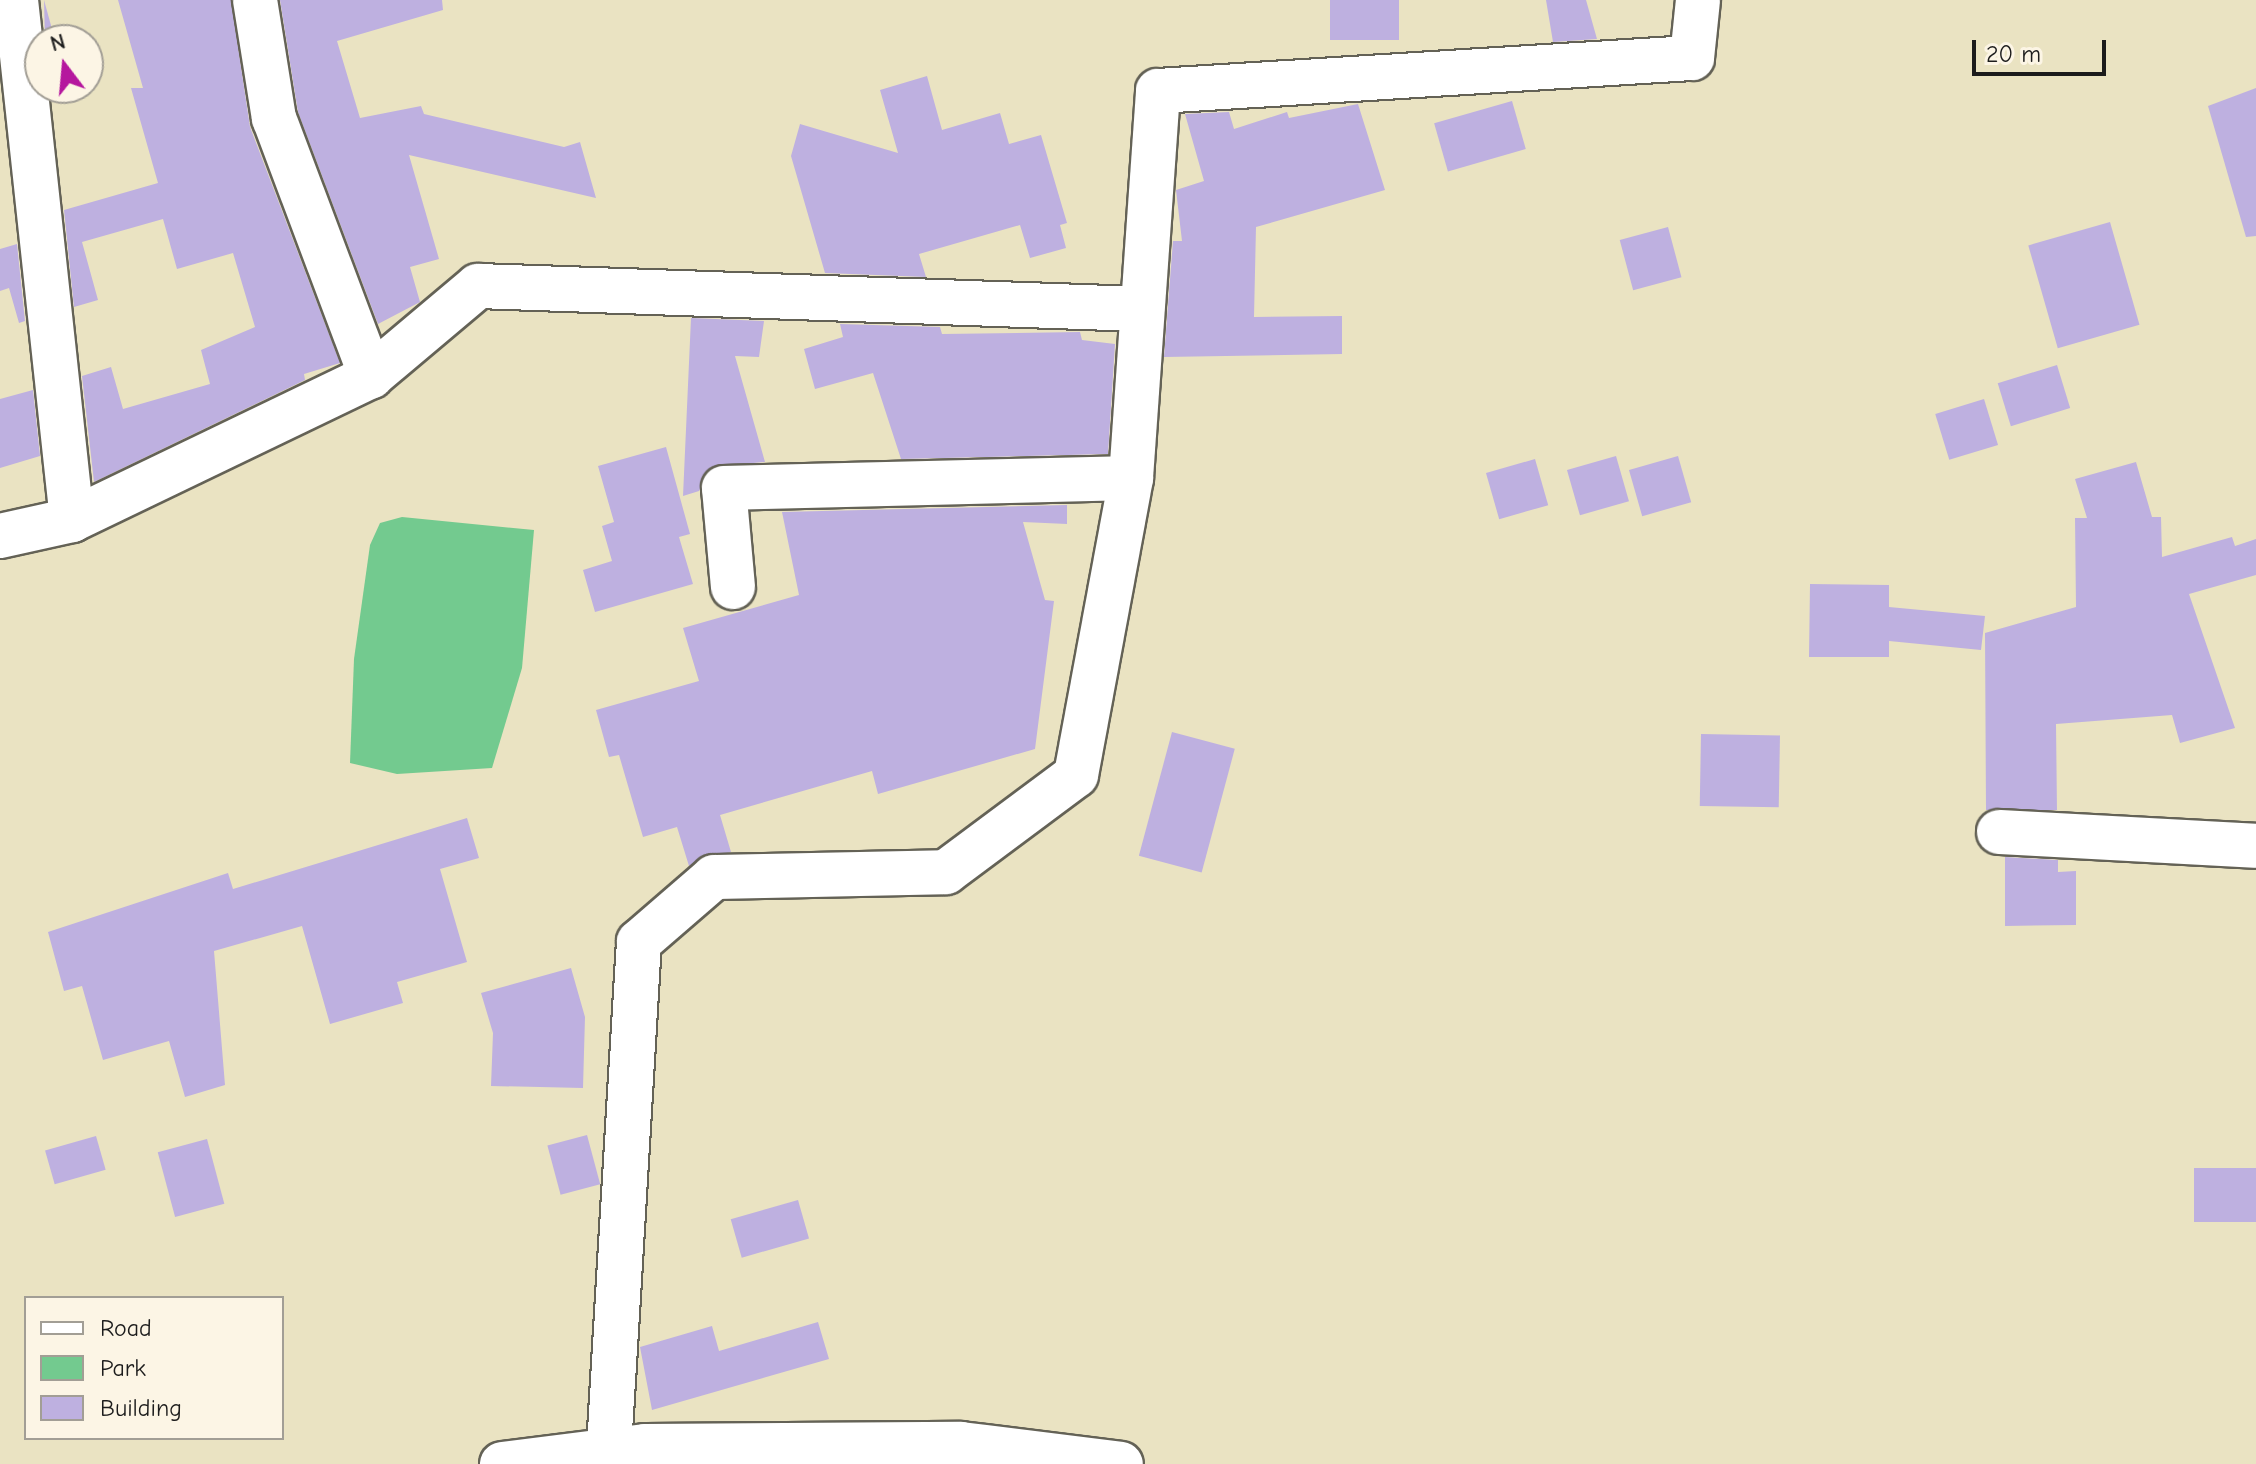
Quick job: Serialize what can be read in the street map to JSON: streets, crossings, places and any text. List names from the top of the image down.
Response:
{
  "legend": ["Road", "Park", "Building"],
  "scale_bar": "20 m",
  "north": "top"
}
